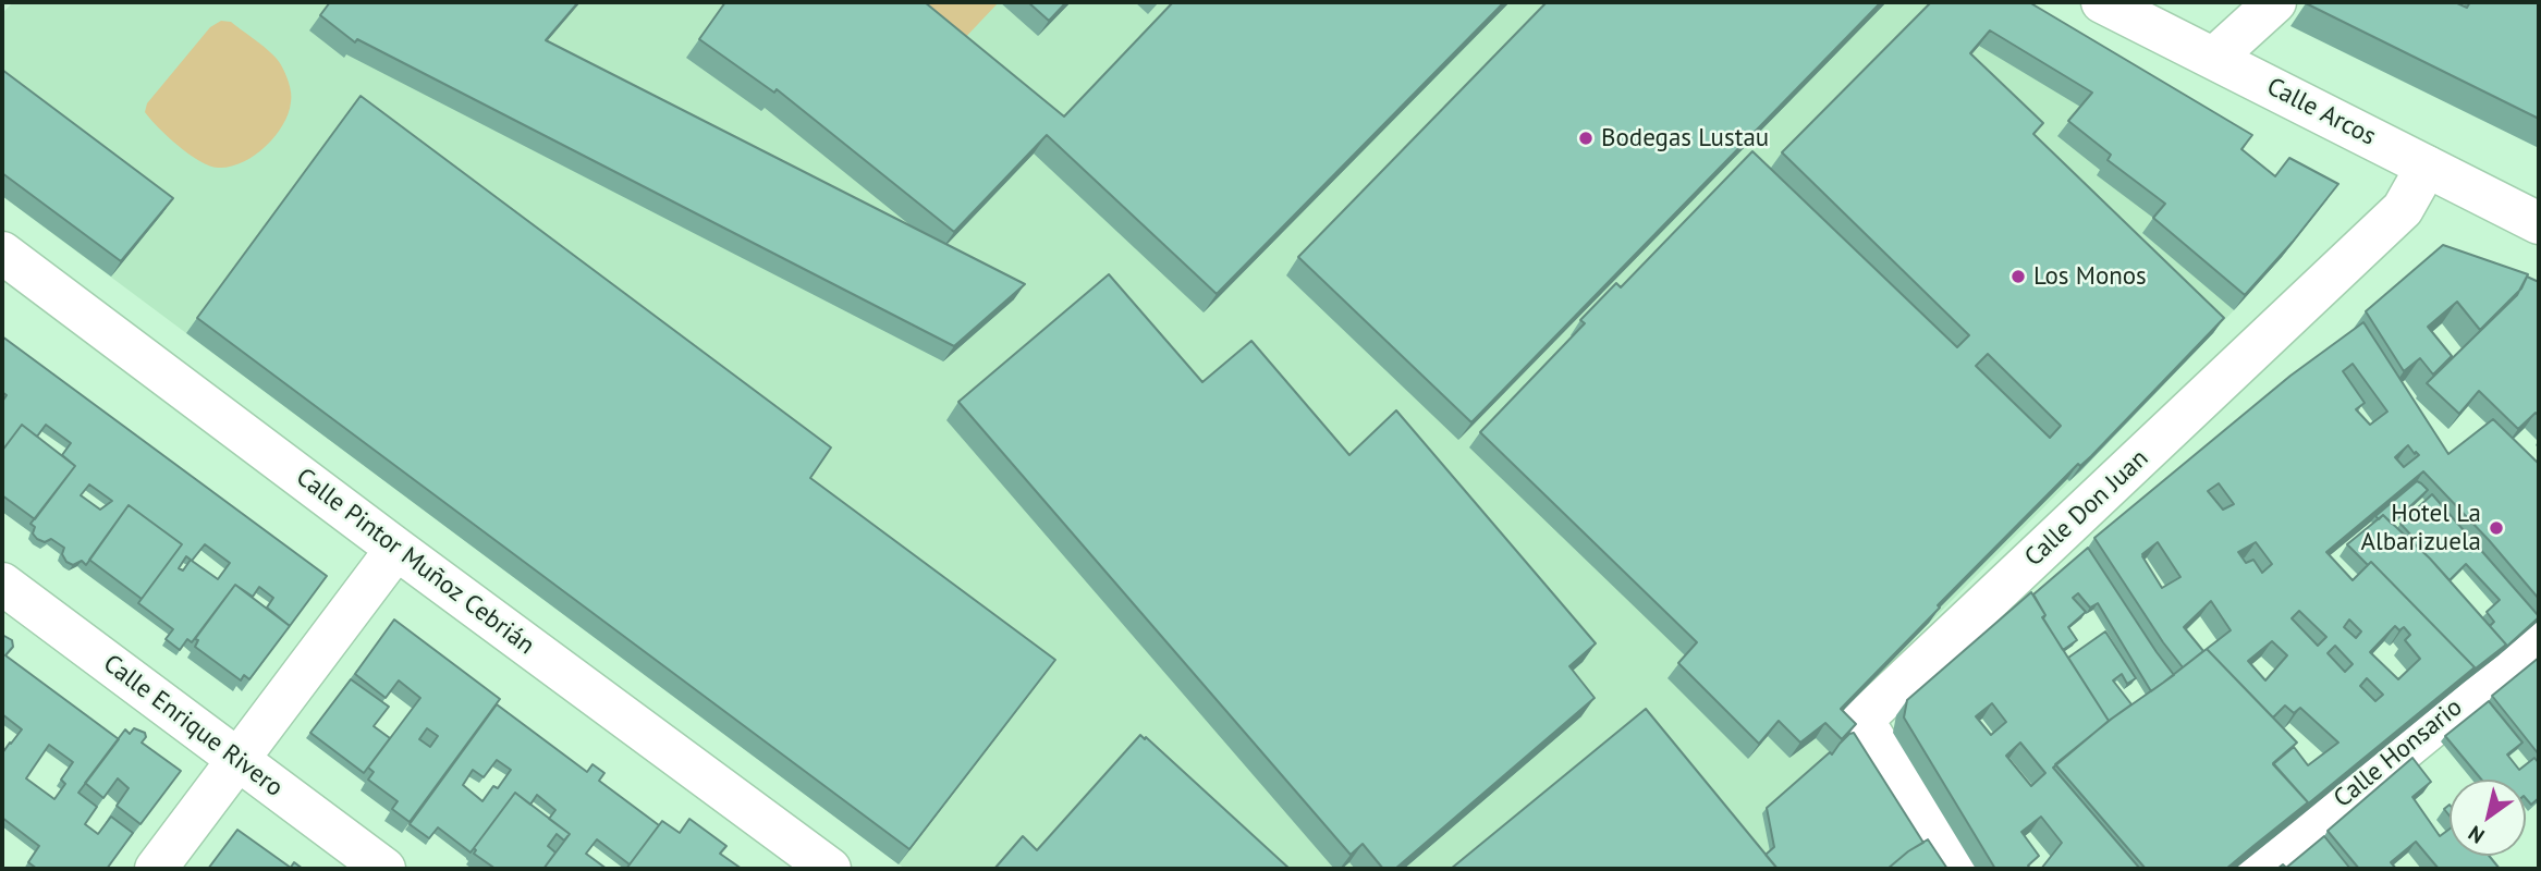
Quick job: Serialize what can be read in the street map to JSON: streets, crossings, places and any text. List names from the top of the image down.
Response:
{
  "streets": {
    "street": [
      "Calle Arcos",
      "Calle Don Juan",
      "Calle Pintor Muñoz Cebrián",
      "Calle Enrique Rivero",
      "Calle Honsario"
    ]
  },
  "crossings": [
    ["Calle Arcos", "Calle Don Juan"]
  ],
  "places": ["Bodegas Lustau", "Los Monos", "Hotel La Albarizuela"],
  "north": "bottom left"
}
